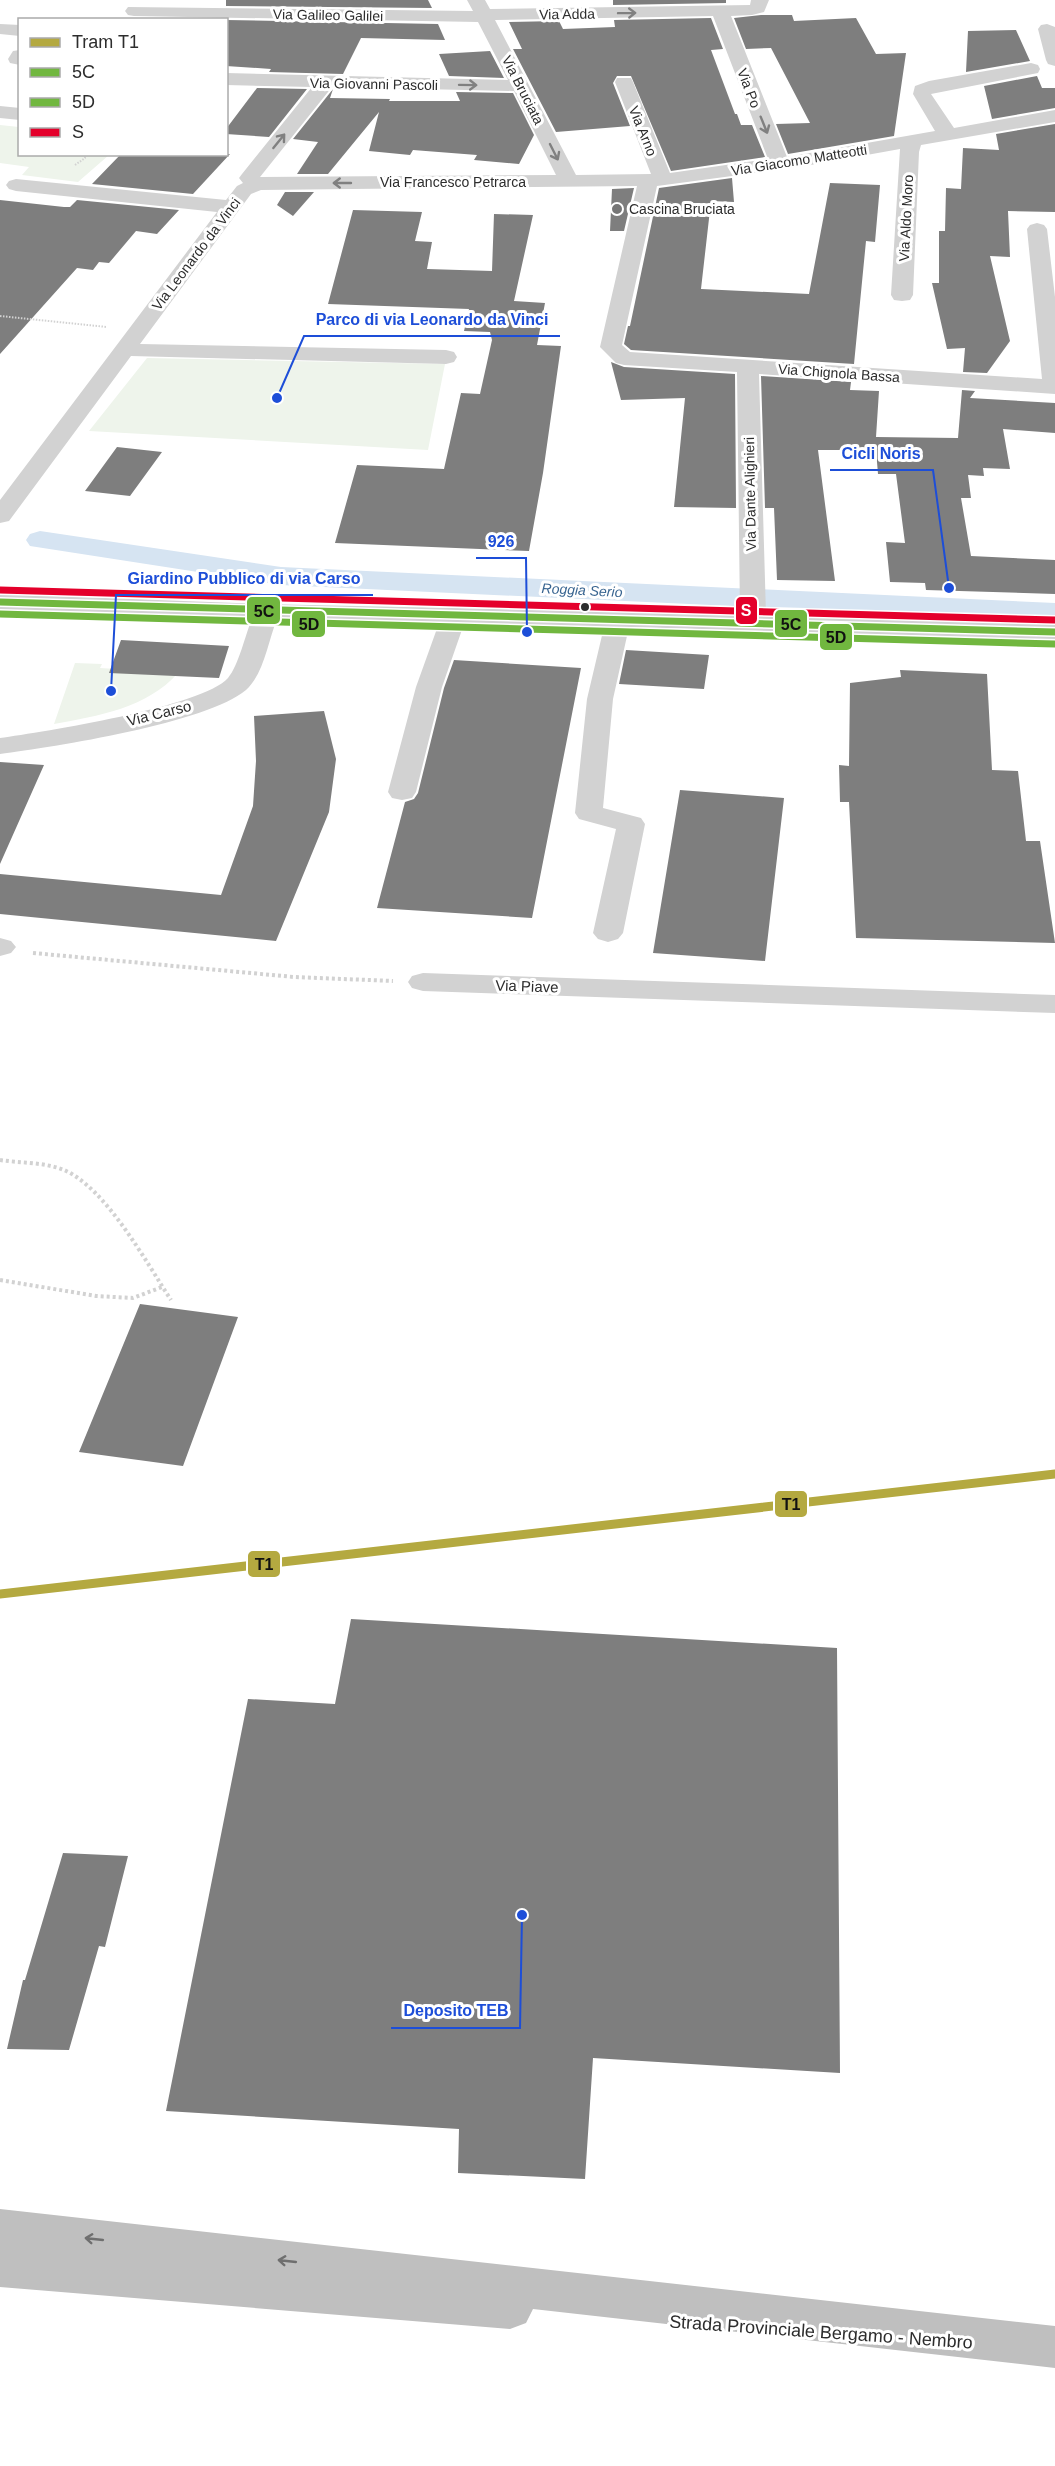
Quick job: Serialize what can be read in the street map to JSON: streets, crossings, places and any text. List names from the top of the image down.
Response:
{
  "streets": {
    "highway": ["Strada Provinciale Bergamo - Nembro"],
    "street": [
      "Via Adda",
      "Via Galileo Galilei",
      "Via Giovanni Pascoli",
      "Via Po",
      "Via Bruciata",
      "Via Arno",
      "Via Giacomo Matteotti",
      "Via Francesco Petrarca",
      "Via Aldo Moro",
      "Via Leonardo da Vinci",
      "Via Chignola Bassa",
      "Via Dante Alighieri",
      "Via Carso",
      "Via Piave"
    ]
  },
  "crossings": [
    ["Via Adda", "Via Galileo Galilei"],
    ["Via Adda", "Via Po"],
    ["Via Adda", "Via Bruciata"],
    ["Via Galileo Galilei", "Via Bruciata"],
    ["Via Giovanni Pascoli", "Via Bruciata"],
    ["Via Po", "Via Giacomo Matteotti"],
    ["Via Bruciata", "Via Francesco Petrarca"],
    ["Via Arno", "Via Giacomo Matteotti"],
    ["Via Arno", "Via Francesco Petrarca"],
    ["Via Arno", "Via Chignola Bassa"],
    ["Via Giacomo Matteotti", "Via Francesco Petrarca"],
    ["Via Giacomo Matteotti", "Via Aldo Moro"],
    ["Via Giacomo Matteotti", "Via Chignola Bassa"],
    ["Via Francesco Petrarca", "Via Leonardo da Vinci"],
    ["Via Francesco Petrarca", "Via Chignola Bassa"],
    ["Via Chignola Bassa", "Via Dante Alighieri"]
  ],
  "one_way": ["Via Adda", "Via Po", "Via Bruciata"],
  "water": ["Roggia Serio"],
  "places": [
    "Cascina Bruciata",
    "Parco di via Leonardo da Vinci",
    "Cicli Noris",
    "926",
    "Giardino Pubblico di via Carso",
    "Deposito TEB"
  ],
  "lines": [
    "transit line S",
    "transit line 5C",
    "transit line 5D",
    "tram line T1"
  ],
  "legend": [
    "Tram T1",
    "5C",
    "5D",
    "S"
  ]
}
